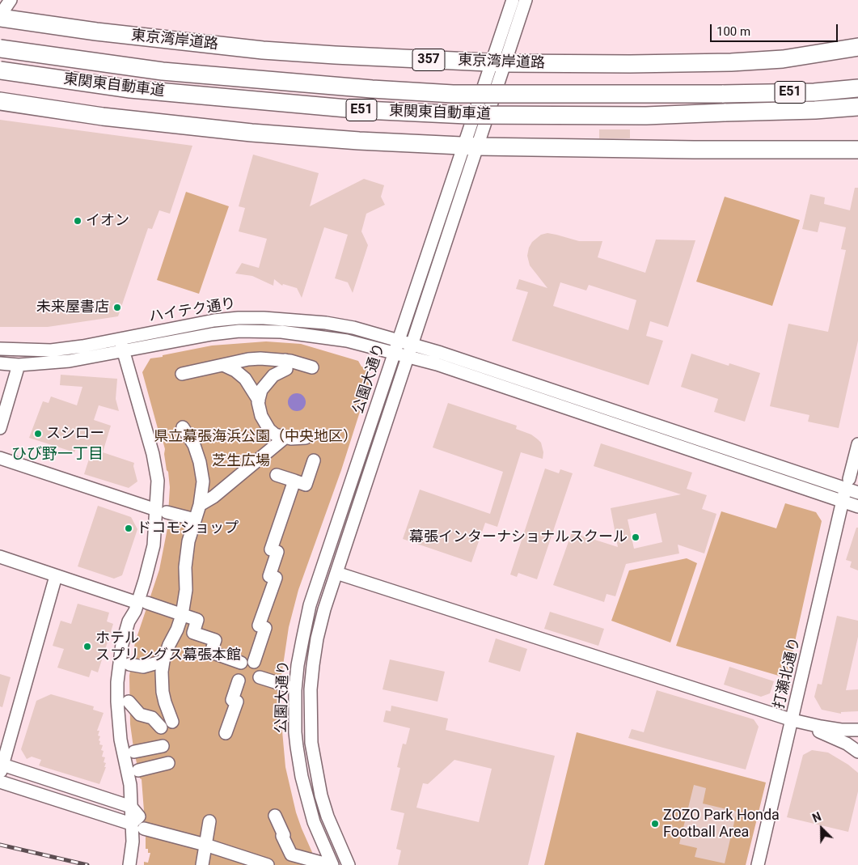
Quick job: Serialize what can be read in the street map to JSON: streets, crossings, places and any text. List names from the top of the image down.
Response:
{
  "streets": {
    "highway": [
      "東京湾岸道路",
      "357",
      "東関東自動車道",
      "E51"
    ],
    "street": ["ハイテク通り", "公園大通り", "打瀬北通り"]
  },
  "crossings": [
    ["東京湾岸道路", "公園大通り"],
    ["ハイテク通り", "公園大通り"]
  ],
  "districts": ["ひび野一丁目"],
  "parks": ["県立幕張海浜公園（中央地区）", "芝生広場"],
  "places": [
    "イオン",
    "未来屋書店",
    "スシロー",
    "ドコモショップ",
    "幕張インターナショナルスクール",
    "ホテル スプリングス幕張本館",
    "ZOZO Park Honda Football Area"
  ],
  "scale_bar": "100 m",
  "north": "top left"
}
